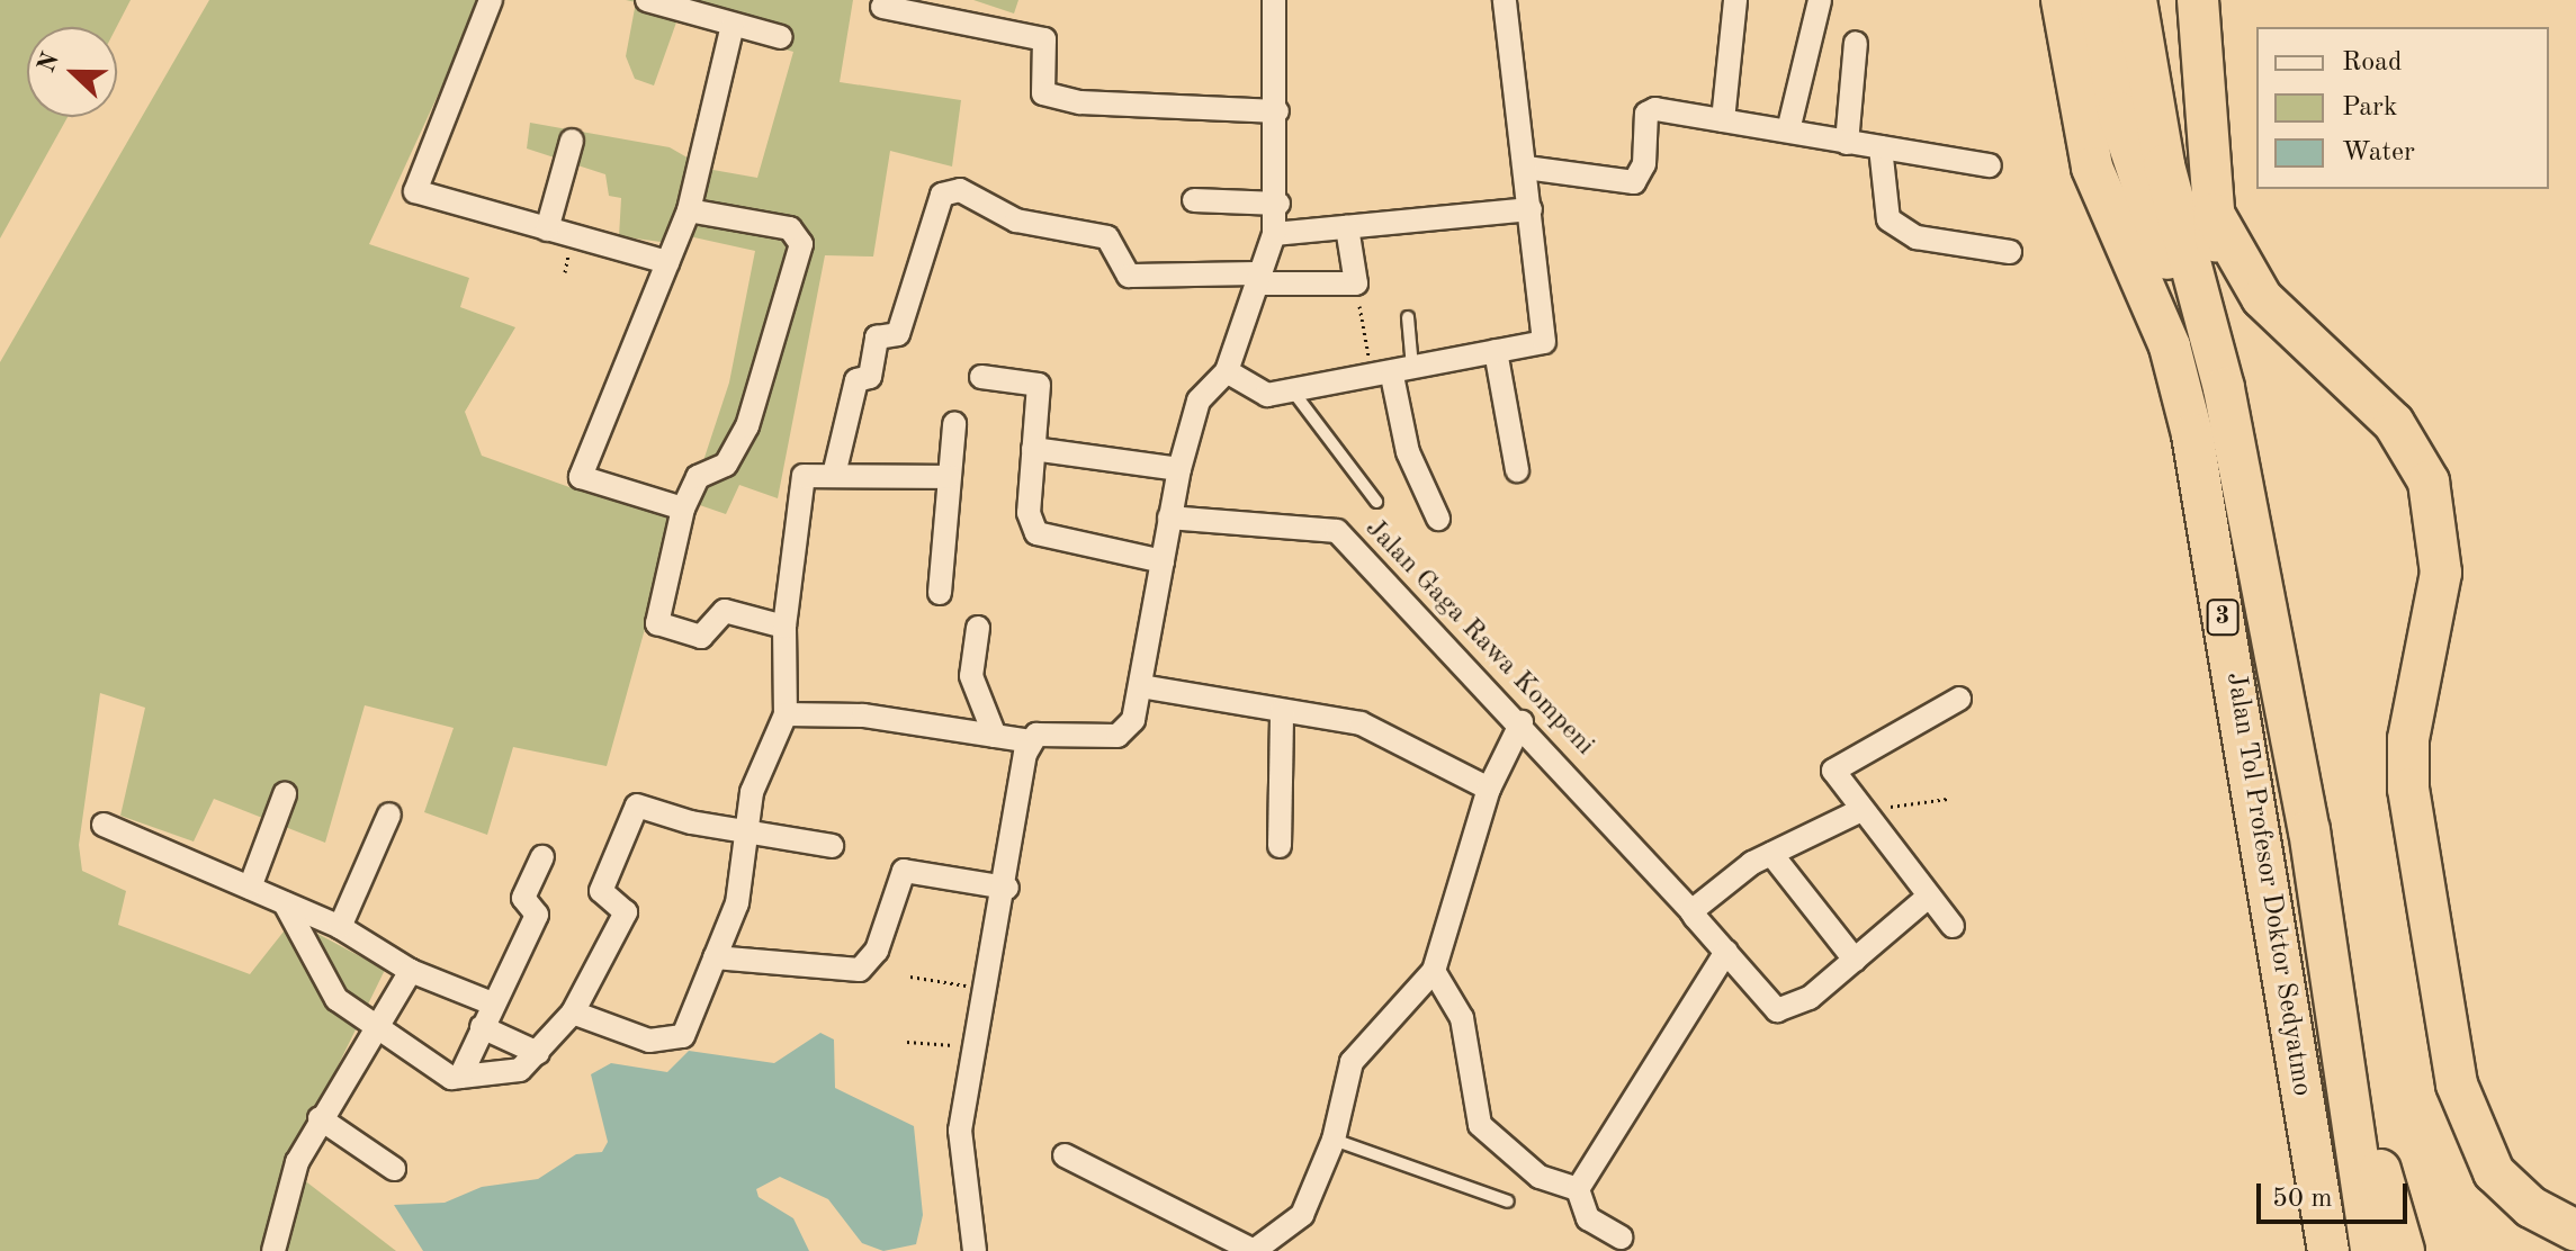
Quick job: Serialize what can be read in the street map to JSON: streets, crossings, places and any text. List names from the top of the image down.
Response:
{
  "streets": {
    "highway": ["3", "Jalan Tol Profesor Doktor Sedyatmo"],
    "street": ["Jalan Gaga Rawa Kompeni"]
  },
  "legend": ["Road", "Park", "Water"],
  "scale_bar": "50 m",
  "north": "left"
}
